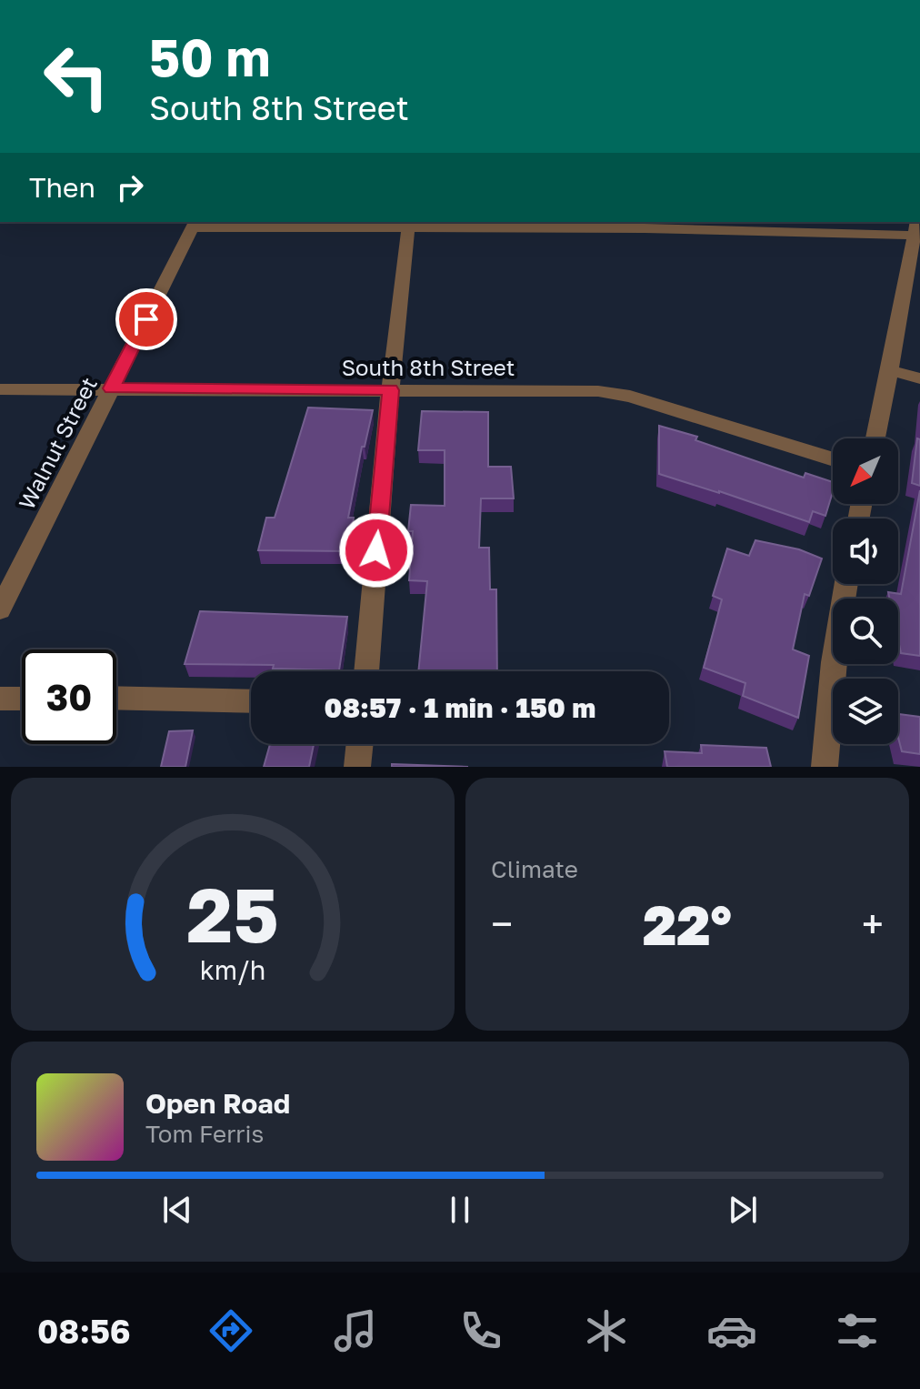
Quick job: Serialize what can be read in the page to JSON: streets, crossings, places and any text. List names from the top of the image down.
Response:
{
  "streets": {
    "street": ["South 8th Street", "Walnut Street"]
  },
  "crossings": [
    ["South 8th Street", "Walnut Street"]
  ],
  "north": "bottom left",
  "page": {
    "turn": ["50 m", "South 8th Street"],
    "then": "Then",
    "limit": "30",
    "trip": "08:57 · 1 min · 150 m",
    "tile": "Climate",
    "heat": ["−", "22°", "+"],
    "song": ["Open Road", "Tom Ferris"],
    "tabs": "08:56",
    "gauge": ["25", "km/h"]
  }
}
